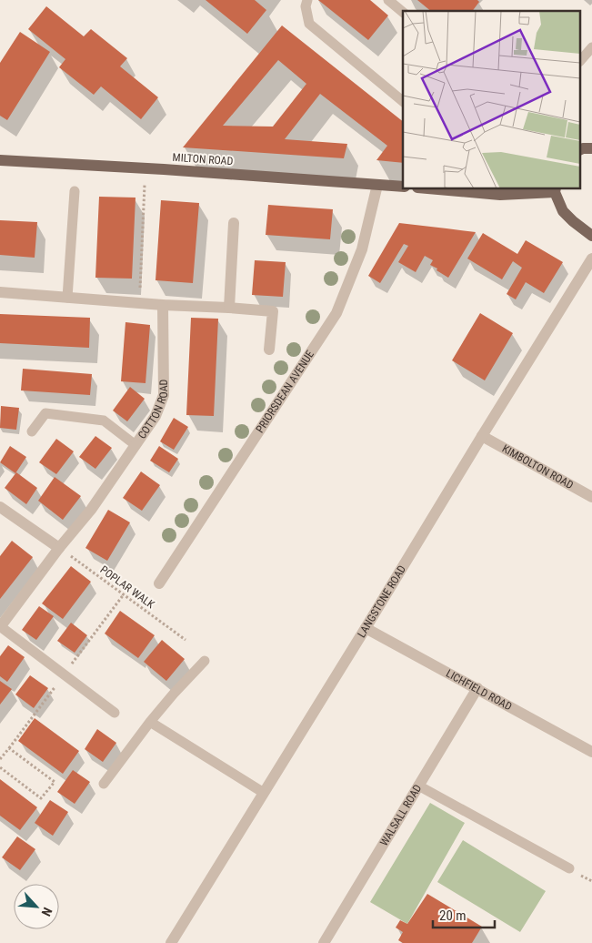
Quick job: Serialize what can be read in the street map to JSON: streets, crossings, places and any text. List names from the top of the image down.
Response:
{
  "streets": {
    "main road": ["MILTON ROAD"],
    "street": [
      "PRIORSDEAN AVENUE",
      "COTTON ROAD",
      "KIMBOLTON ROAD",
      "LANGSTONE ROAD",
      "LICHFIELD ROAD",
      "WALSALL ROAD"
    ],
    "path": ["POPLAR WALK"]
  },
  "crossings": [
    ["MILTON ROAD", "PRIORSDEAN AVENUE"],
    ["COTTON ROAD", "POPLAR WALK"],
    ["KIMBOLTON ROAD", "LANGSTONE ROAD"],
    ["LANGSTONE ROAD", "LICHFIELD ROAD"],
    ["LICHFIELD ROAD", "WALSALL ROAD"]
  ],
  "scale_bar": "20 m",
  "north": "bottom right"
}
